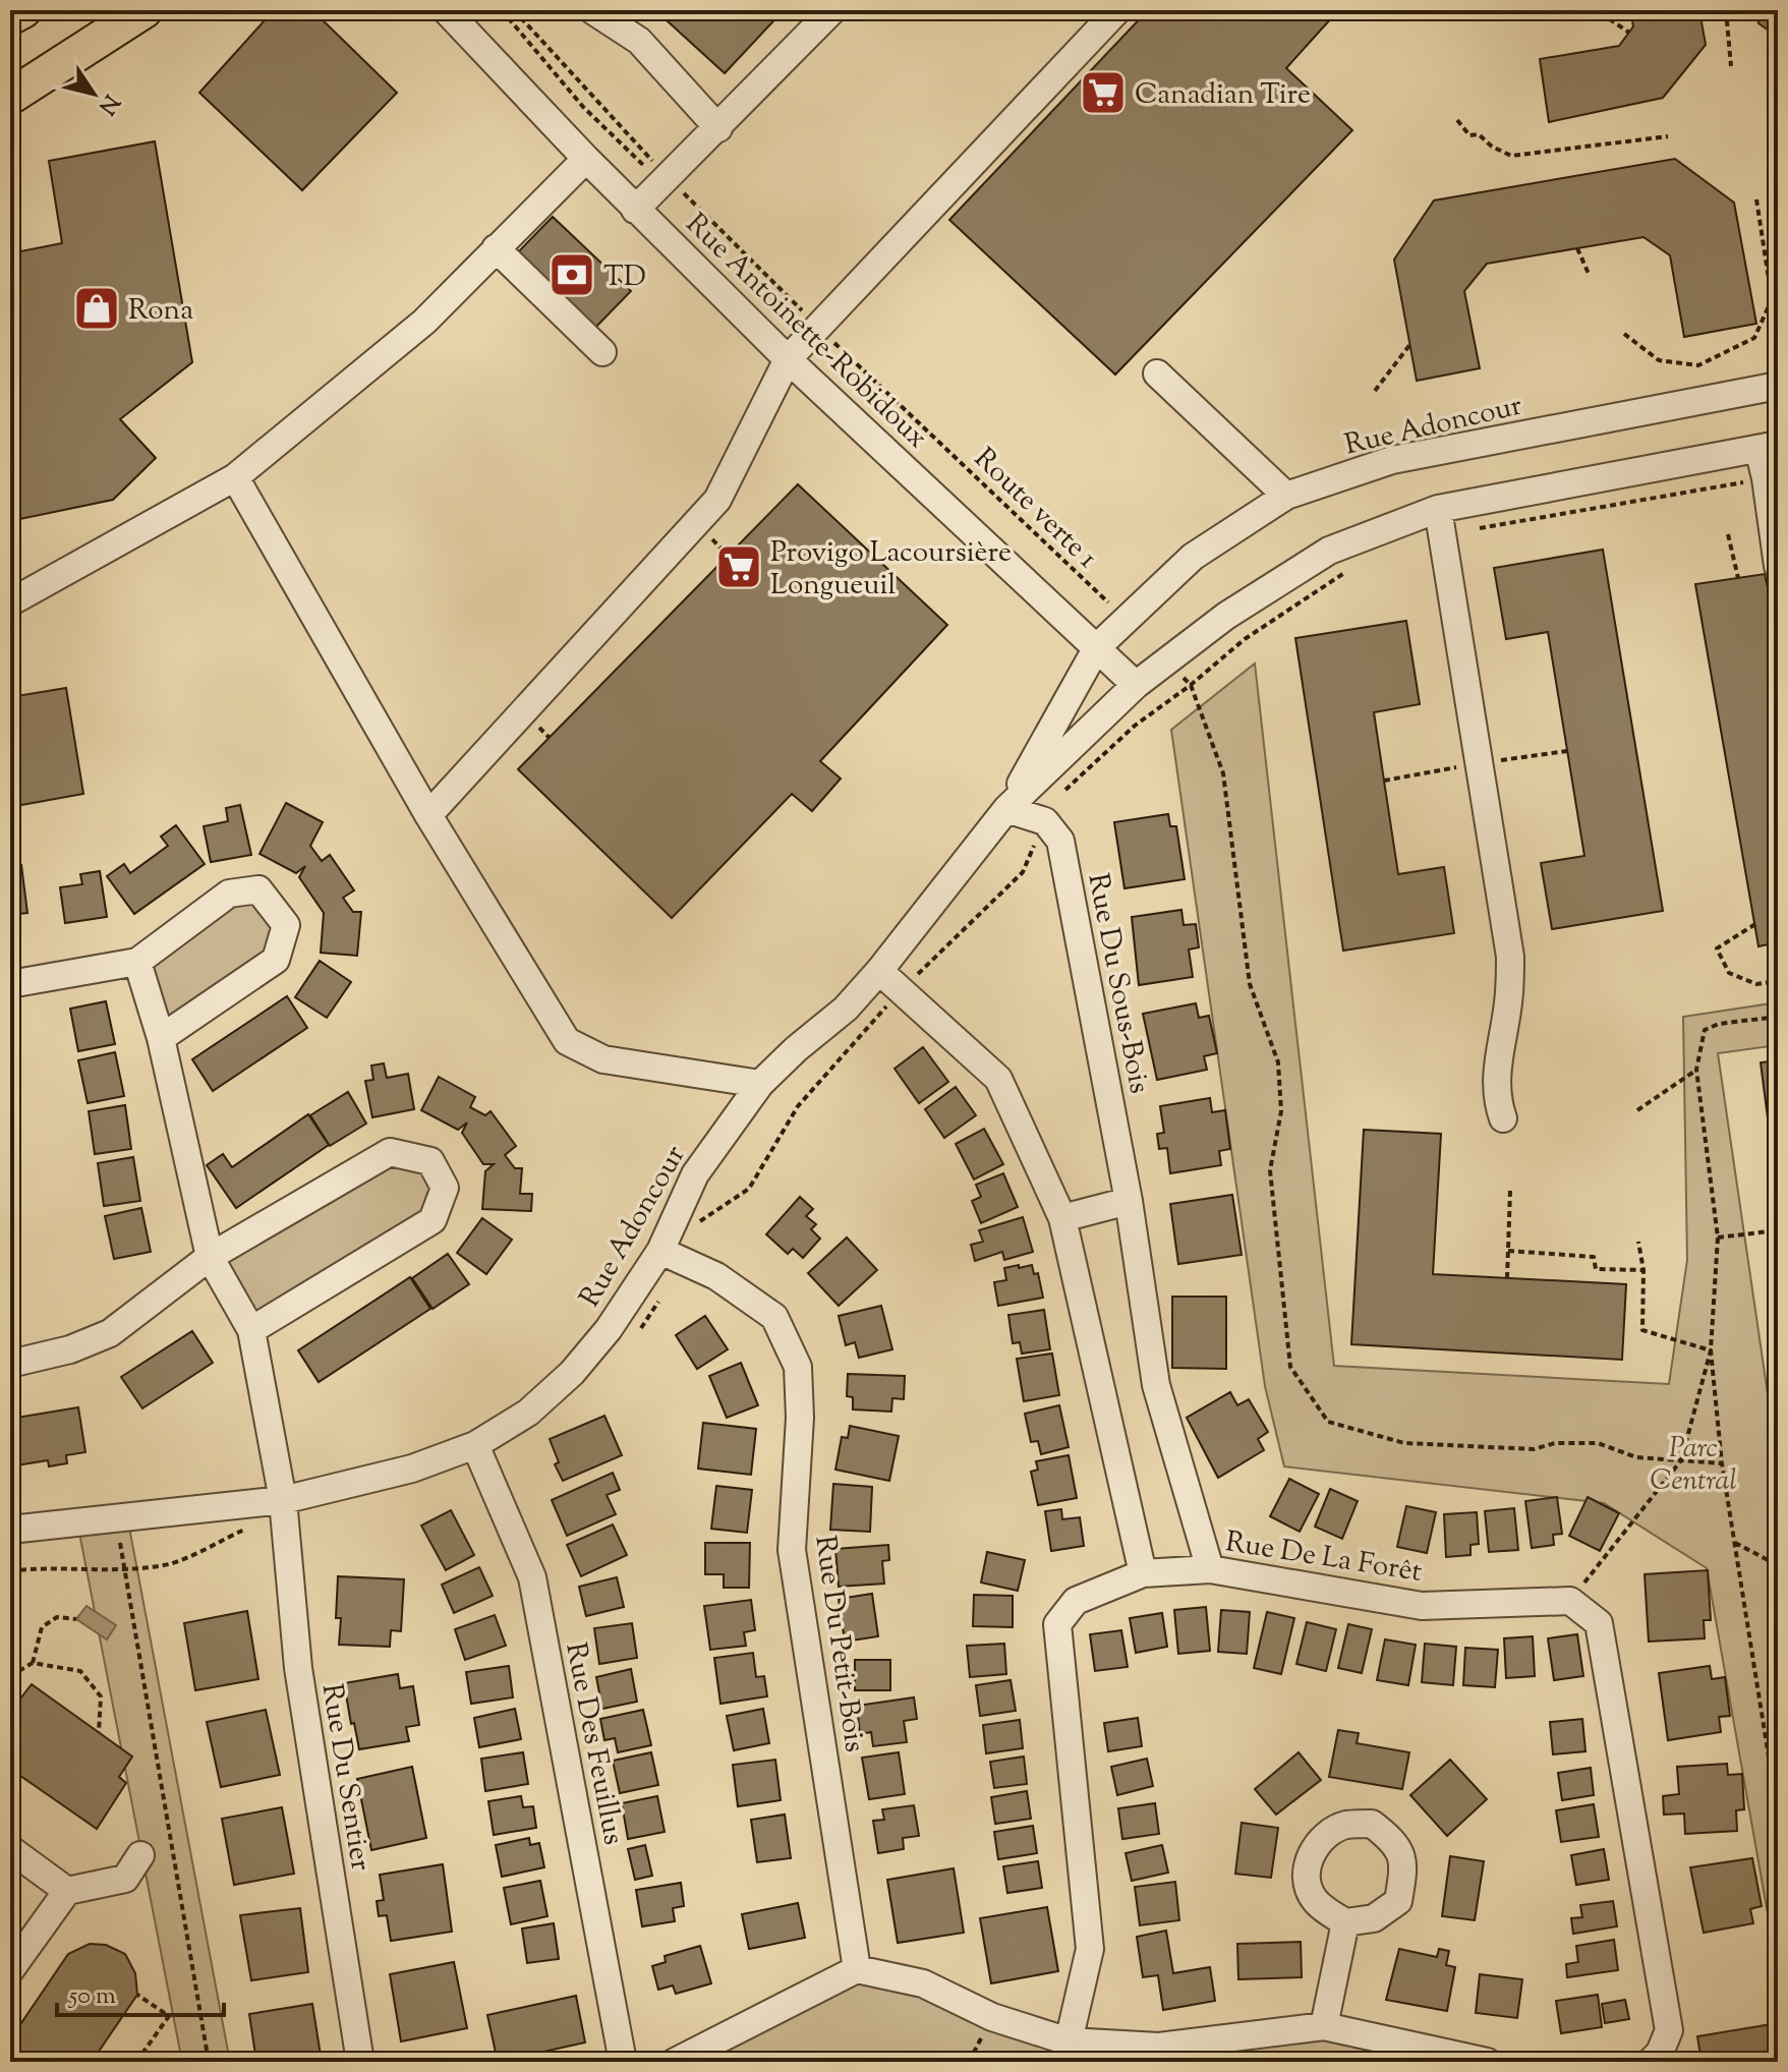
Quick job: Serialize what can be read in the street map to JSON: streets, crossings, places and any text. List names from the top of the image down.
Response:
{
  "streets": {
    "street": [
      "Rue Antoinette-Robidoux",
      "Rue Adoncour",
      "Rue Du Sous-Bois",
      "Rue De La Forêt",
      "Rue Du Petit-Bois",
      "Rue Des Feuillus",
      "Rue Du Sentier"
    ],
    "path": ["Route verte 1"]
  },
  "crossings": [
    ["Rue Antoinette-Robidoux", "Rue Adoncour"],
    ["Rue Adoncour", "Route verte 1"],
    ["Rue Adoncour", "Rue Du Sous-Bois"],
    ["Rue Adoncour", "Rue Du Petit-Bois"],
    ["Rue Adoncour", "Rue Des Feuillus"],
    ["Rue Adoncour", "Rue Du Sentier"],
    ["Rue Du Sous-Bois", "Rue De La Forêt"]
  ],
  "parks": ["Parc Central"],
  "places": {
    "supermarket": ["Canadian Tire", "Provigo Lacoursière Longueuil"],
    "bank": ["TD"],
    "shop": ["Rona"]
  },
  "scale_bar": "50 m",
  "north": "bottom right"
}
